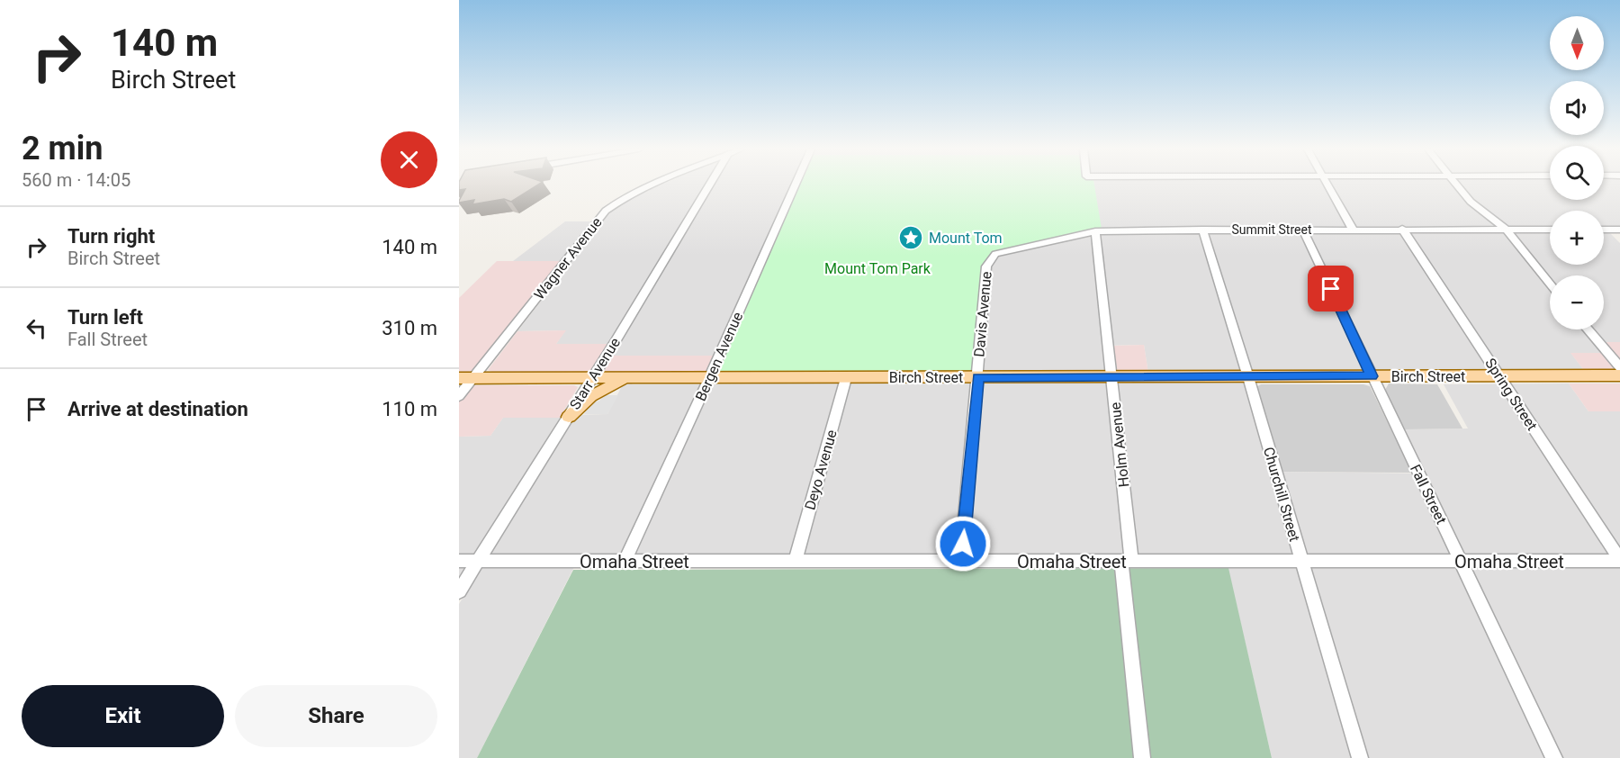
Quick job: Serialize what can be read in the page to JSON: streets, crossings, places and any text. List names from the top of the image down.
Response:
{
  "streets": {
    "main road": ["Birch Street"],
    "street": [
      "Summit Street",
      "Wagner Avenue",
      "Davis Avenue",
      "Bergen Avenue",
      "Starr Avenue",
      "Spring Street",
      "Holm Avenue",
      "Deyo Avenue",
      "Churchill Street",
      "Fall Street",
      "Omaha Street"
    ]
  },
  "crossings": [
    ["Summit Street", "Davis Avenue"],
    ["Summit Street", "Spring Street"],
    ["Summit Street", "Holm Avenue"],
    ["Summit Street", "Churchill Street"],
    ["Summit Street", "Fall Street"],
    ["Wagner Avenue", "Birch Street"],
    ["Davis Avenue", "Birch Street"],
    ["Davis Avenue", "Omaha Street"],
    ["Bergen Avenue", "Birch Street"],
    ["Bergen Avenue", "Omaha Street"],
    ["Starr Avenue", "Birch Street"],
    ["Starr Avenue", "Omaha Street"],
    ["Birch Street", "Spring Street"],
    ["Birch Street", "Holm Avenue"],
    ["Birch Street", "Deyo Avenue"],
    ["Birch Street", "Churchill Street"],
    ["Birch Street", "Fall Street"],
    ["Spring Street", "Omaha Street"],
    ["Holm Avenue", "Omaha Street"],
    ["Deyo Avenue", "Omaha Street"],
    ["Churchill Street", "Omaha Street"],
    ["Fall Street", "Omaha Street"]
  ],
  "parks": ["Mount Tom Park"],
  "places": {
    "place": ["Mount Tom"]
  },
  "north": "bottom",
  "page": {
    "turn": ["140 m", "Birch Street"],
    "map_buttons": ["+", "−"],
    "heading": ["2 min", "560 m · 14:05"],
    "list": [
      {
        "name": "Turn right",
        "note": "Birch Street",
        "value": "140 m"
      },
      {
        "name": "Turn left",
        "note": "Fall Street",
        "value": "310 m"
      },
      {
        "name": "Arrive at destination",
        "value": "110 m"
      }
    ],
    "buttons": ["Exit", "Share"]
  }
}
